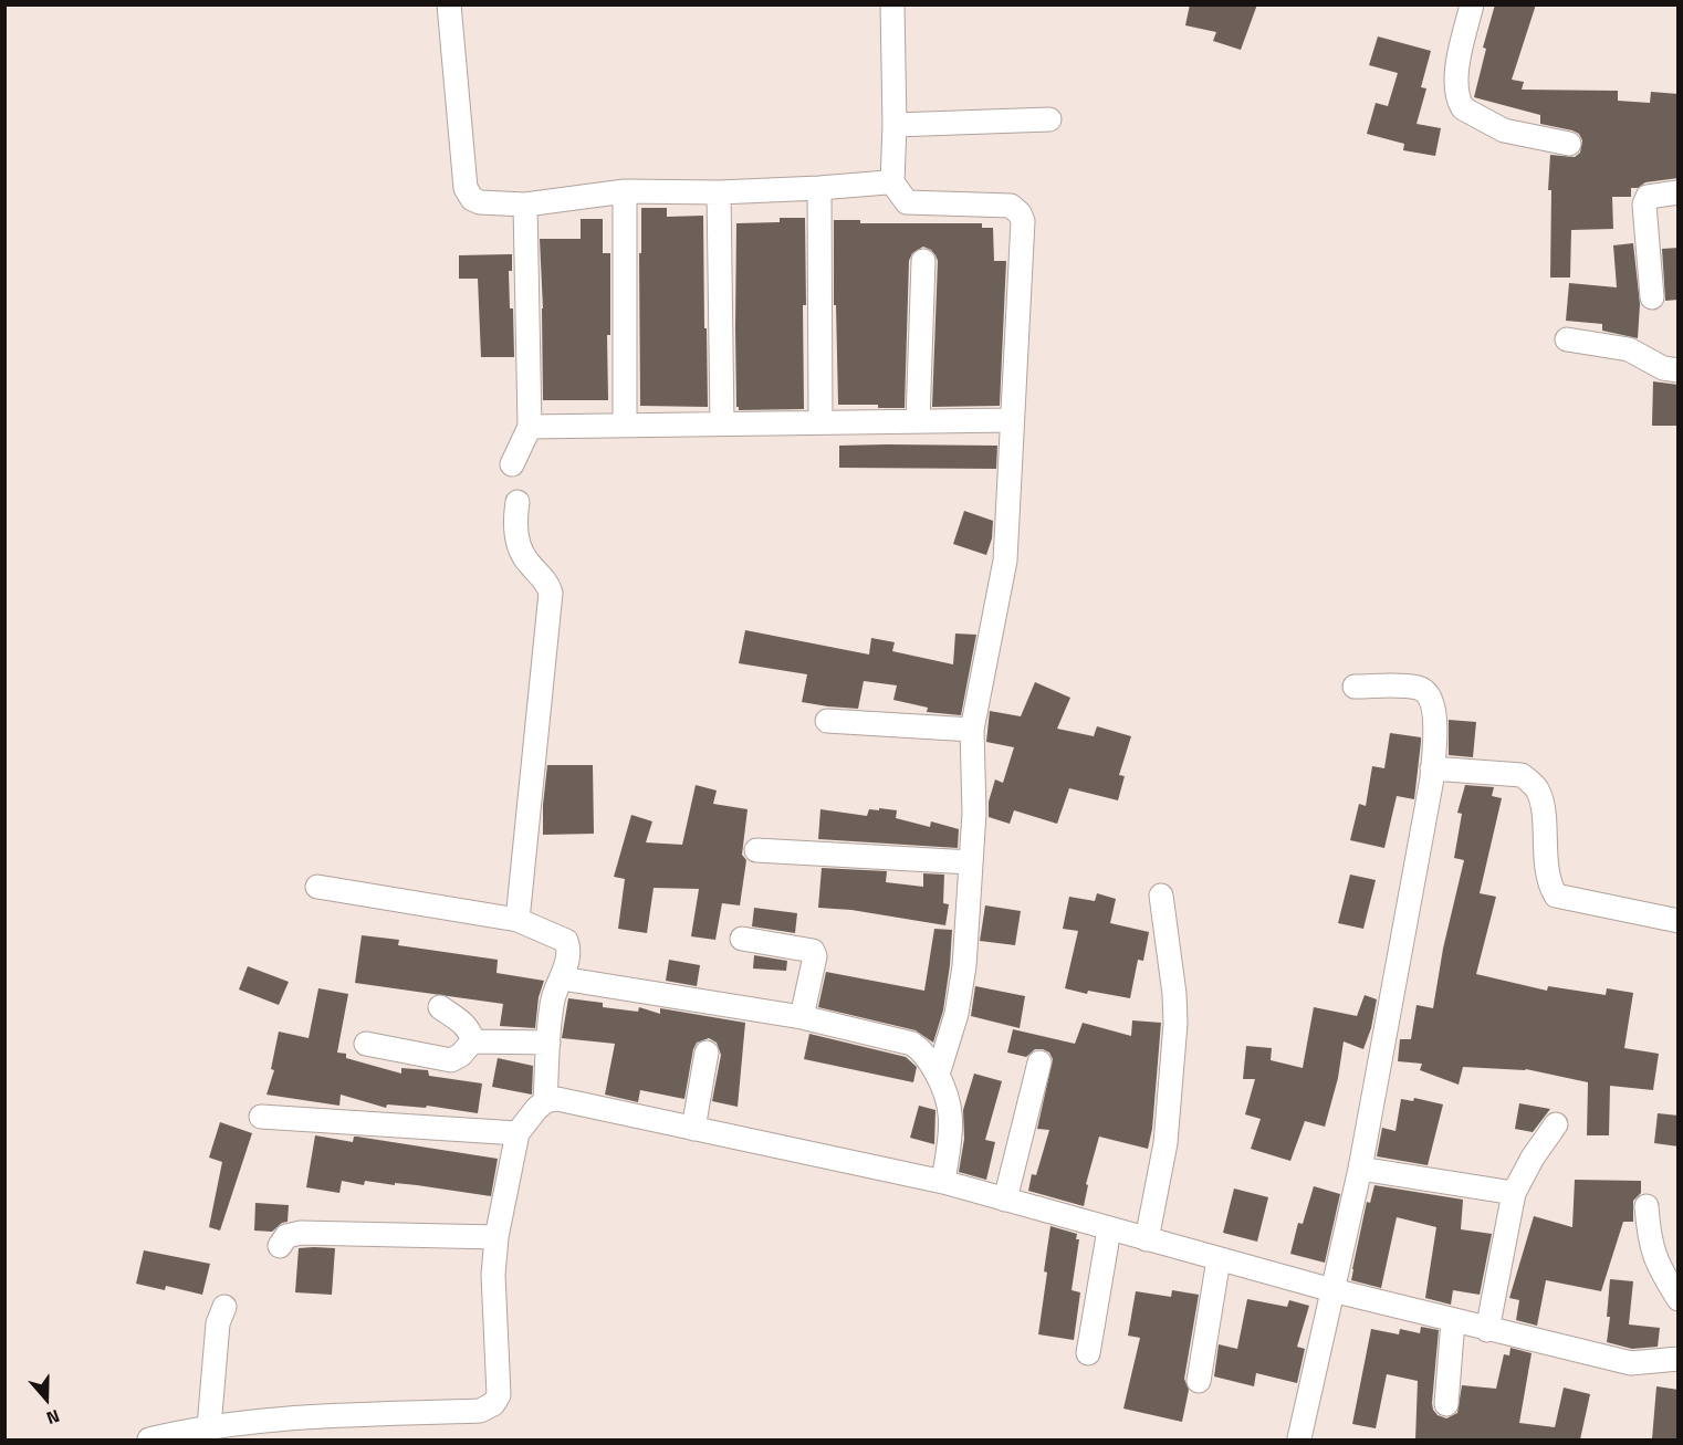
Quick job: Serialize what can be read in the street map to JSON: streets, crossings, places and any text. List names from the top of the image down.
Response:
{
  "north": "bottom"
}
